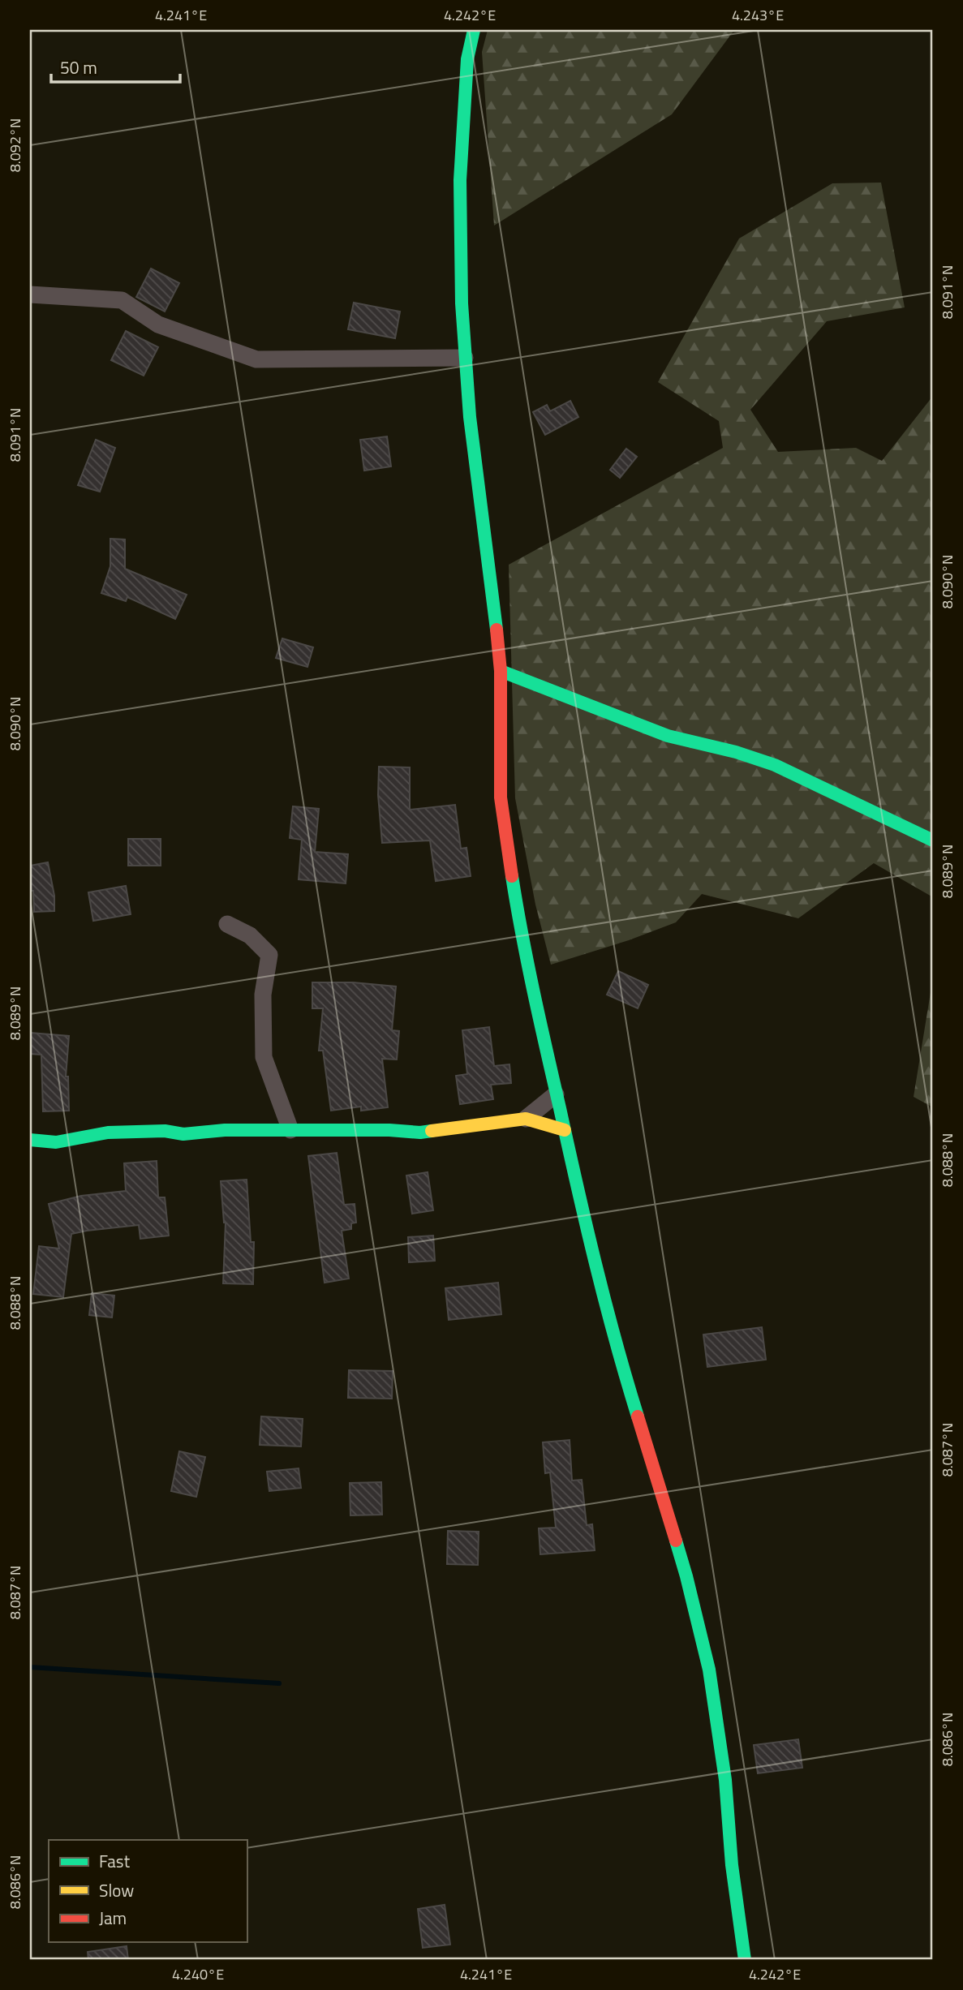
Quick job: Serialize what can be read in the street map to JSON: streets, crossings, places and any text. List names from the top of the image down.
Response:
{
  "legend": ["Fast", "Slow", "Jam"],
  "scale_bar": "50 m",
  "coordinates": [
    "4.241°E",
    "4.242°E",
    "4.243°E",
    "8.092°N",
    "8.091°N",
    "8.090°N",
    "8.089°N",
    "8.088°N",
    "8.087°N",
    "8.086°N",
    "4.240°E"
  ]
}
